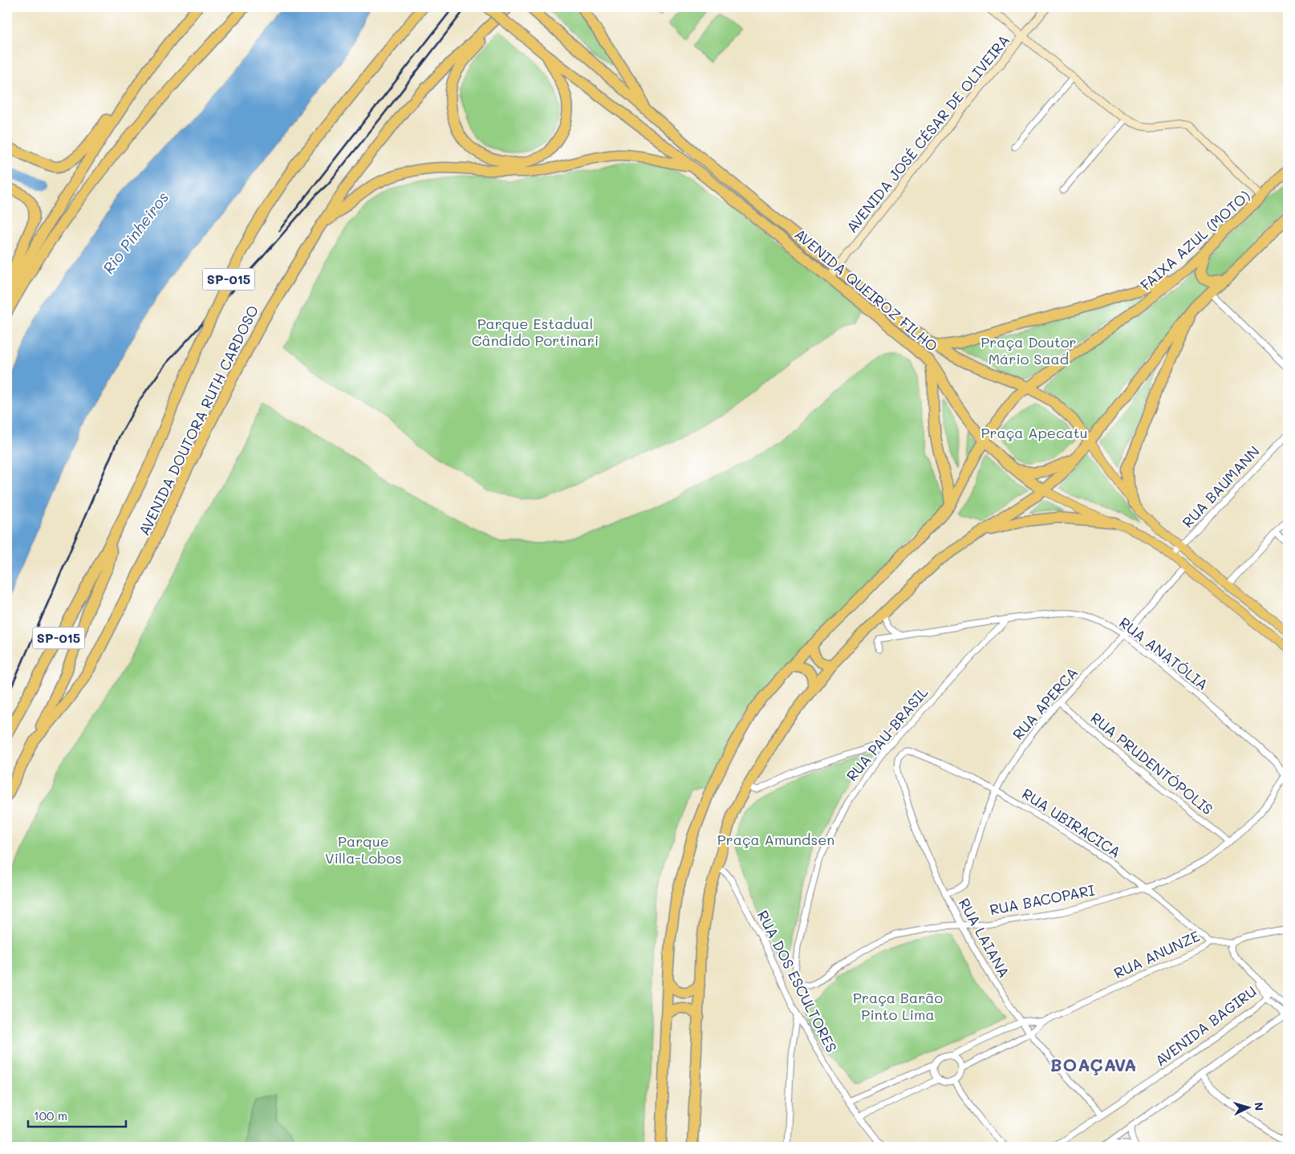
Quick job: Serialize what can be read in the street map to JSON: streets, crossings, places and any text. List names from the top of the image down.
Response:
{
  "streets": {
    "highway": ["SP-015", "AVENIDA QUEIROZ FILHO", "AVENIDA DOUTORA RUTH CARDOSO"],
    "street": [
      "AVENIDA JOSÉ CÉSAR DE OLIVEIRA",
      "FAIXA AZUL (MOTO)",
      "RUA BAUMANN",
      "RUA ANATÓLIA",
      "RUA APERCA",
      "RUA PAU-BRASIL",
      "RUA PRUDENTÓPOLIS",
      "RUA UBIRACICA",
      "RUA BACOPARI",
      "RUA LAIANA",
      "RUA ANUNZE",
      "RUA DOS ESCULTORES",
      "AVENIDA BAGIRU"
    ]
  },
  "crossings": [
    ["AVENIDA JOSÉ CÉSAR DE OLIVEIRA", "AVENIDA QUEIROZ FILHO"],
    ["AVENIDA QUEIROZ FILHO", "RUA BAUMANN"],
    ["AVENIDA QUEIROZ FILHO", "RUA APERCA"],
    ["RUA ANATÓLIA", "RUA APERCA"],
    ["RUA ANATÓLIA", "RUA PAU-BRASIL"],
    ["RUA ANATÓLIA", "RUA BACOPARI"],
    ["RUA APERCA", "RUA PRUDENTÓPOLIS"],
    ["RUA APERCA", "RUA UBIRACICA"],
    ["RUA APERCA", "RUA LAIANA"],
    ["RUA PAU-BRASIL", "RUA BACOPARI"],
    ["RUA PRUDENTÓPOLIS", "RUA BACOPARI"],
    ["RUA UBIRACICA", "RUA BACOPARI"],
    ["RUA UBIRACICA", "RUA LAIANA"],
    ["RUA UBIRACICA", "RUA ANUNZE"],
    ["RUA BACOPARI", "RUA LAIANA"],
    ["RUA LAIANA", "RUA ANUNZE"],
    ["RUA LAIANA", "AVENIDA BAGIRU"]
  ],
  "districts": ["BOAÇAVA"],
  "water": ["Rio Pinheiros"],
  "parks": [
    "Parque Estadual Cândido Portinari",
    "Praça Doutor Mário Saad",
    "Praça Apecatu",
    "Praça Amundsen",
    "Parque Villa-Lobos",
    "Praça Barão Pinto Lima"
  ],
  "scale_bar": "100 m",
  "north": "right"
}
